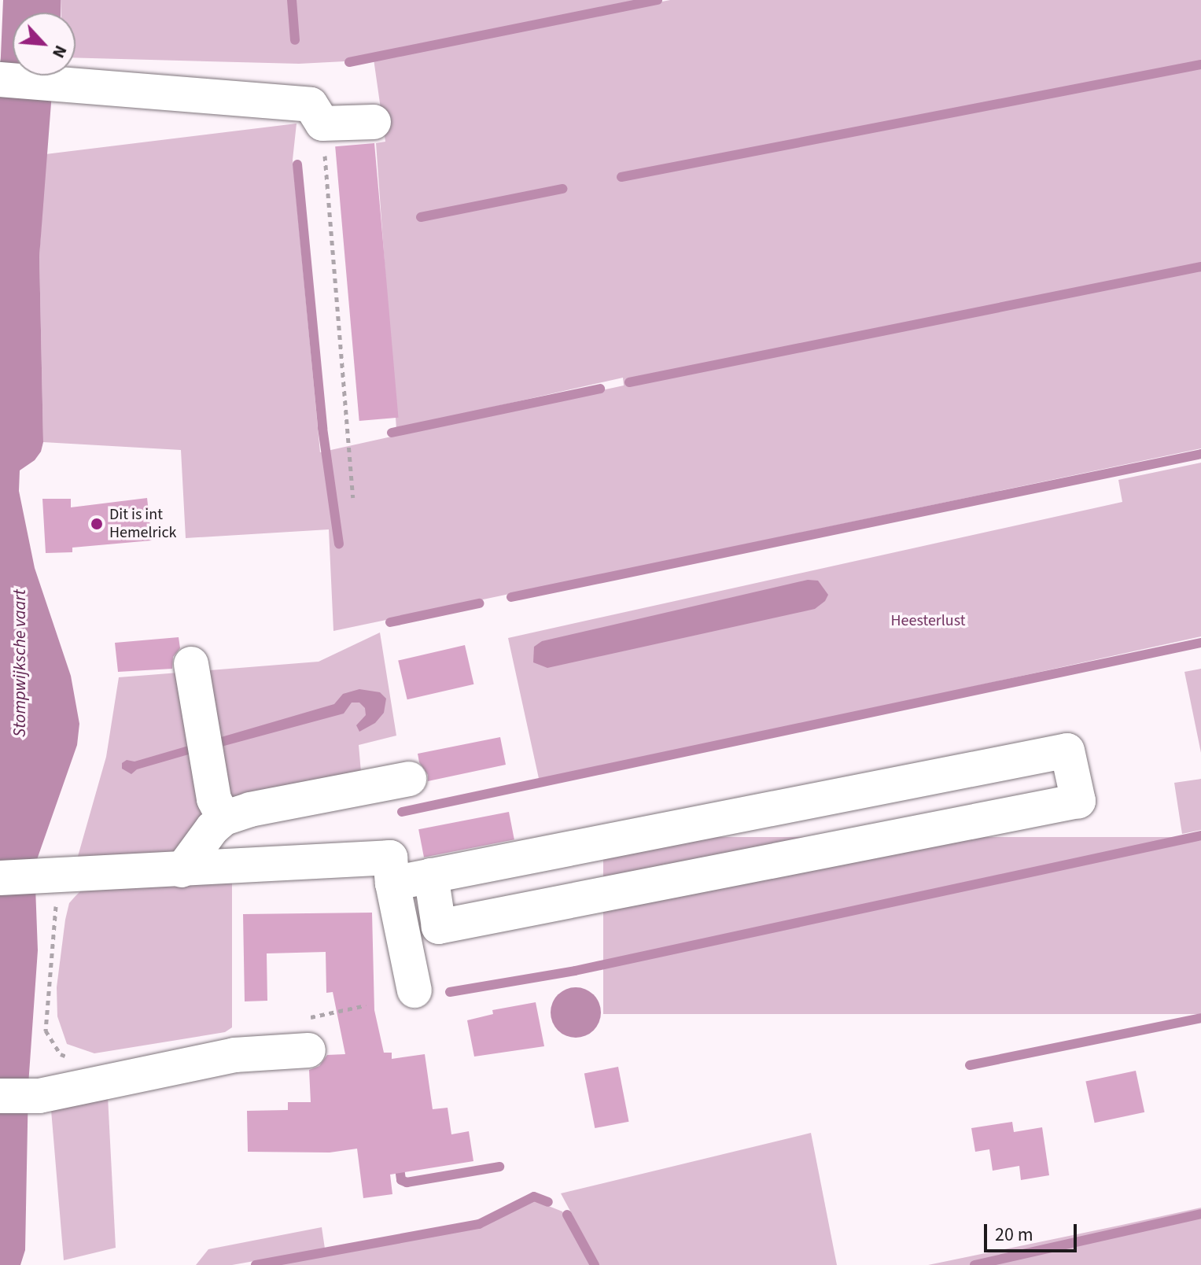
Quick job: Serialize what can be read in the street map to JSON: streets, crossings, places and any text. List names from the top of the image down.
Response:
{
  "water": ["Stompwijksche vaart"],
  "parks": ["Heesterlust"],
  "places": ["Dit is int Hemelrick"],
  "scale_bar": "20 m",
  "north": "bottom right"
}
